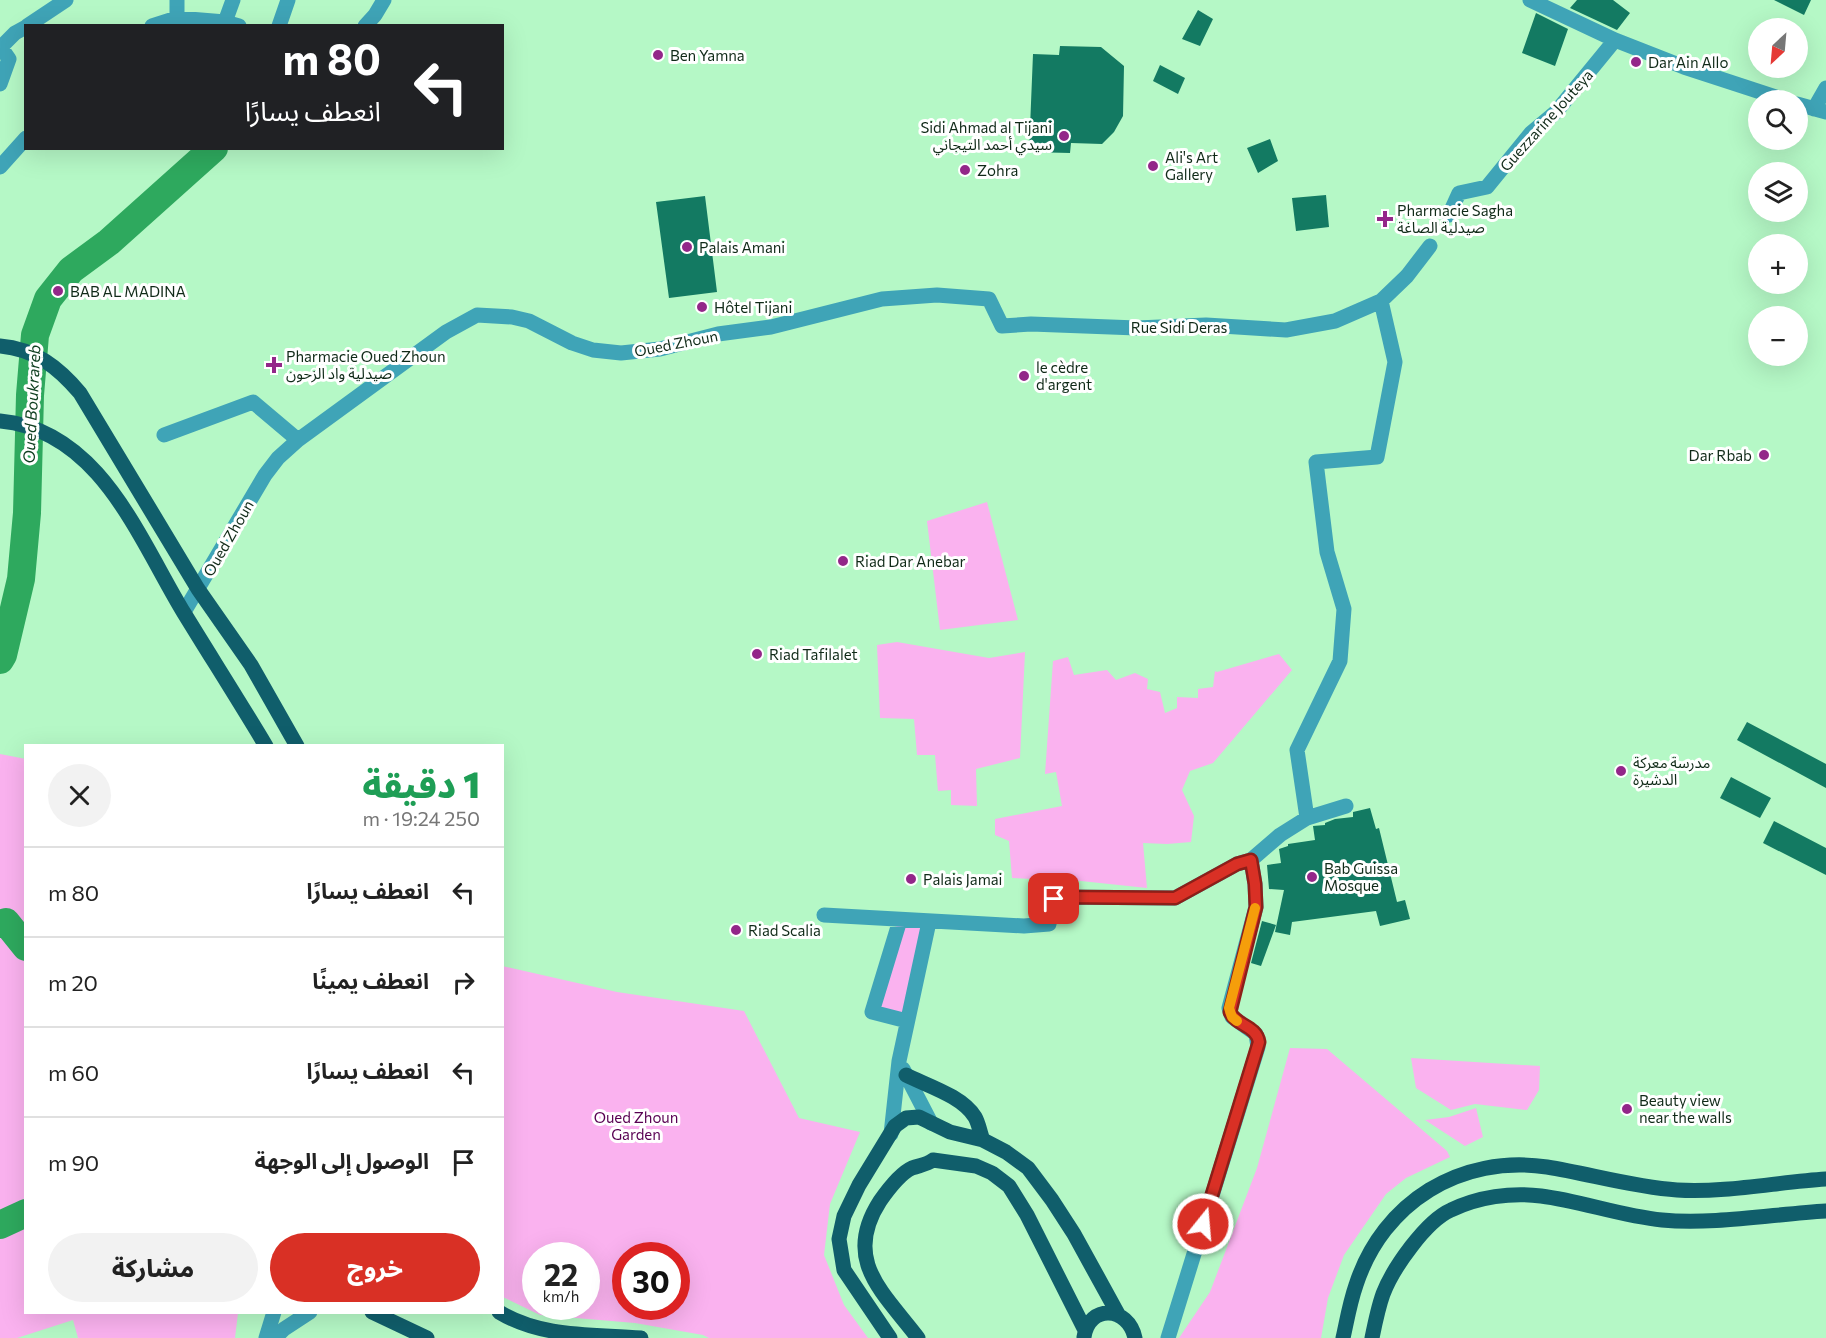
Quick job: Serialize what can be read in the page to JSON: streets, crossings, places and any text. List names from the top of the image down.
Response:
{
  "streets": {
    "street": ["Guezzarine Jouteya", "Rue Sidi Deras", "Oued Zhoun"]
  },
  "crossings": [
    ["Rue Sidi Deras", "Oued Zhoun"]
  ],
  "water": ["Oued Boukrareb"],
  "parks": ["Oued Zhoun Garden"],
  "places": {
    "other": [
      "Ben Yamna",
      "Dar Ain Allo",
      "Sidi Ahmad al Tijani سيدي أحمد التيجاني",
      "Ali's Art Gallery",
      "Zohra",
      "Palais Amani",
      "BAB AL MADINA",
      "Hôtel Tijani",
      "le cèdre d'argent",
      "Dar Rbab",
      "Riad Dar Anebar",
      "Riad Tafilalet",
      "مدرسة معركة الدشيرة",
      "Bab Guissa Mosque",
      "Palais Jamai",
      "Riad Scalia",
      "Beauty view near the walls"
    ],
    "health": ["Pharmacie Sagha صيدلية الصاغة", "Pharmacie Oued Zhoun صيدلية واد الزحون"]
  },
  "north": "bottom left",
  "page": {
    "map_buttons": ["+", "−"],
    "turn": ["80 m", "انعطف يسارًا"],
    "heading": ["1 دقيقة", "250 m · 19:24"],
    "list": [
      {
        "name": "انعطف يسارًا",
        "value": "80 m"
      },
      {
        "name": "انعطف يمينًا",
        "value": "20 m"
      },
      {
        "name": "انعطف يسارًا",
        "value": "60 m"
      },
      {
        "name": "الوصول إلى الوجهة",
        "value": "90 m"
      }
    ],
    "buttons": ["خروج", "مشاركة"],
    "speed": "22 km/h",
    "limit": "30"
  }
}
